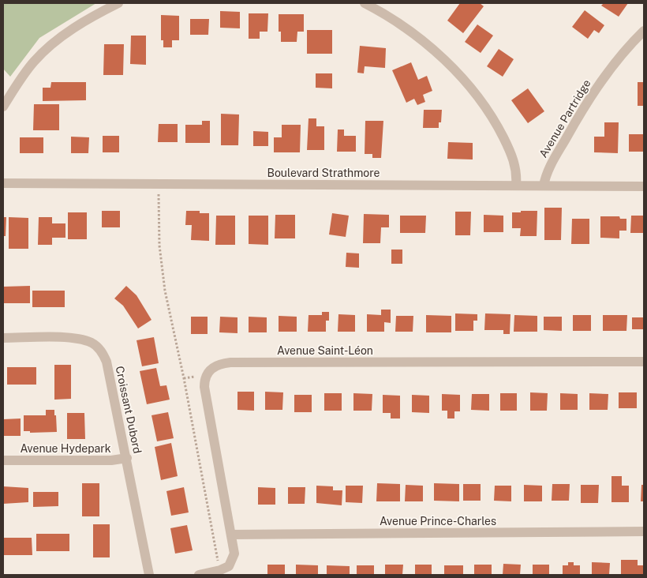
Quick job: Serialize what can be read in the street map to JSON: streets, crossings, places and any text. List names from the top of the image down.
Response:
{
  "streets": {
    "street": [
      "Avenue Partridge",
      "Boulevard Strathmore",
      "Avenue Saint-Léon",
      "Croissant Dubord",
      "Avenue Hydepark",
      "Avenue Prince-Charles"
    ]
  },
  "crossings": [
    ["Avenue Partridge", "Boulevard Strathmore"],
    ["Avenue Saint-Léon", "Avenue Prince-Charles"],
    ["Croissant Dubord", "Avenue Hydepark"]
  ]
}
